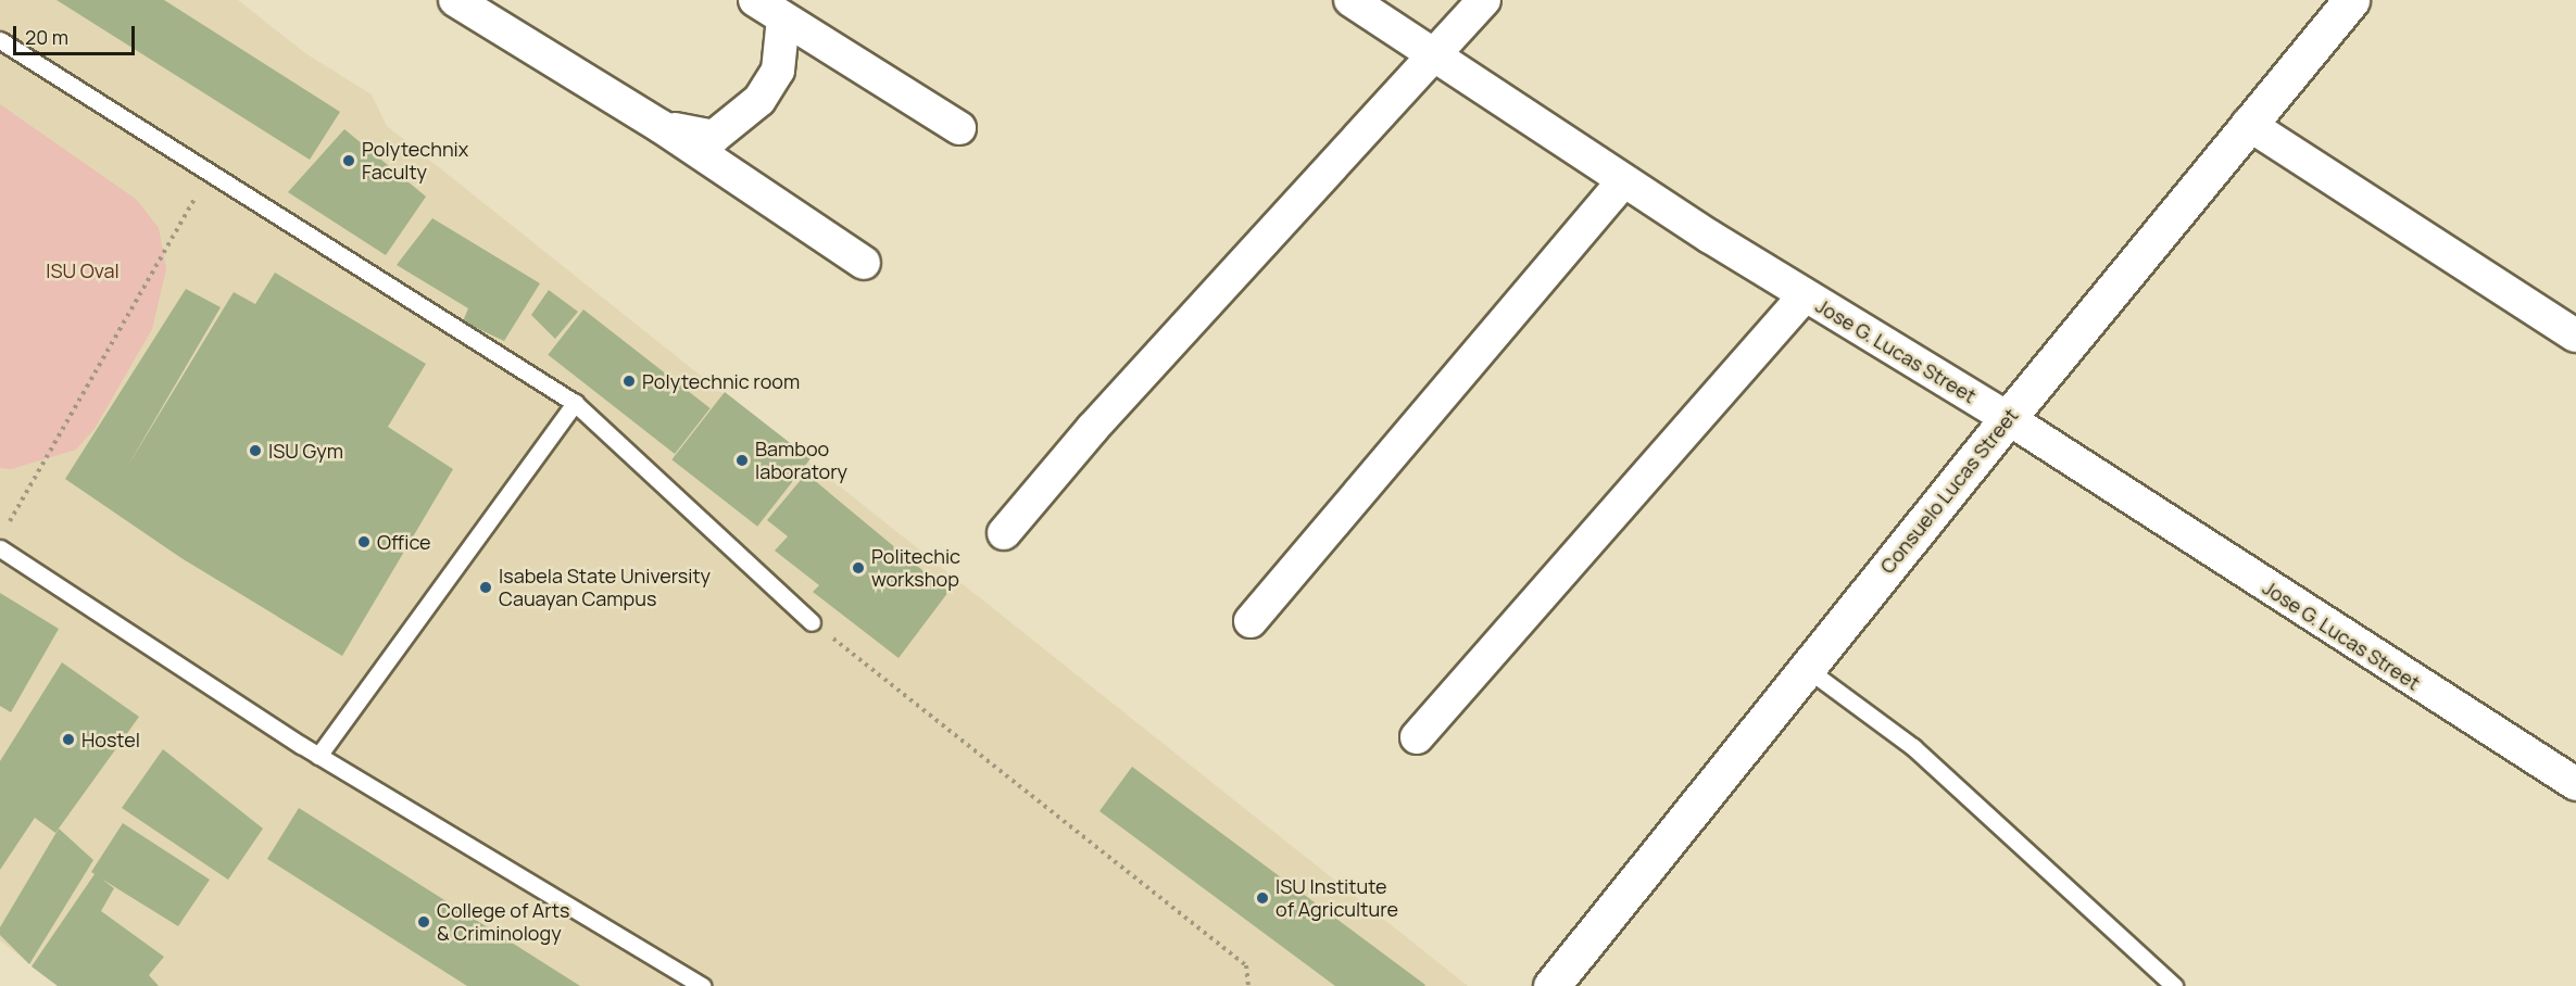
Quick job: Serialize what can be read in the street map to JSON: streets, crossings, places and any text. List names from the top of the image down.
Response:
{
  "streets": {
    "street": ["Jose G. Lucas Street", "Consuelo Lucas Street"]
  },
  "crossings": [
    ["Jose G. Lucas Street", "Consuelo Lucas Street"]
  ],
  "parks": ["ISU Oval"],
  "places": [
    "Polytechnix Faculty",
    "Polytechnic room",
    "ISU Gym",
    "Bamboo laboratory",
    "Office",
    "Politechic workshop",
    "Isabela State University Cauayan Campus",
    "Hostel",
    "ISU Institute of Agriculture",
    "College of Arts & Criminology"
  ],
  "scale_bar": "20 m"
}
